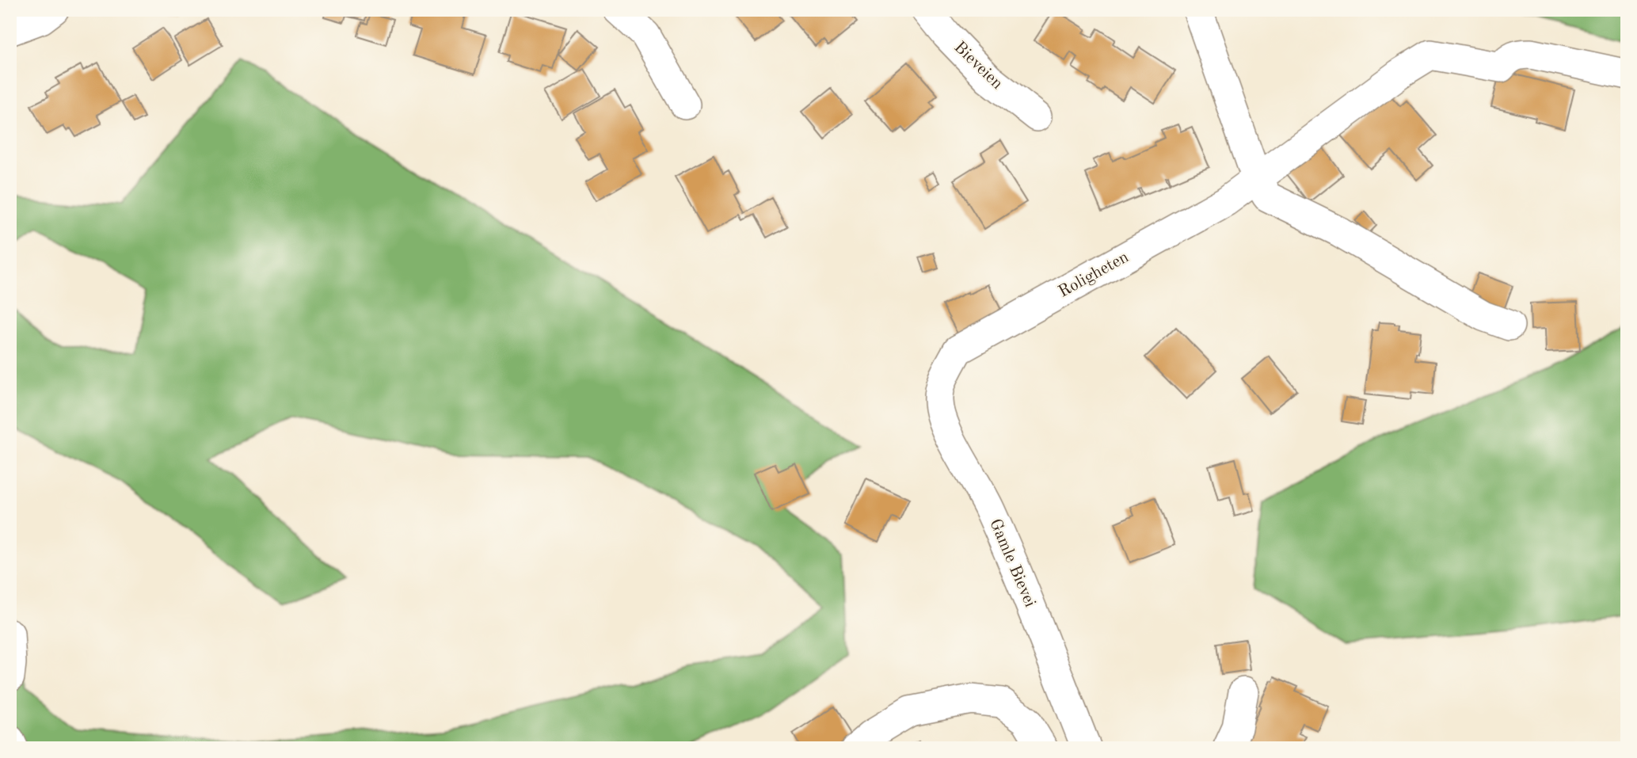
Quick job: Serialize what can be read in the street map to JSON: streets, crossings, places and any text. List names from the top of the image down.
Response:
{
  "streets": {
    "street": ["Bieveien", "Roligheten", "Gamle Bievei"]
  },
  "crossings": [
    ["Roligheten", "Gamle Bievei"]
  ]
}
